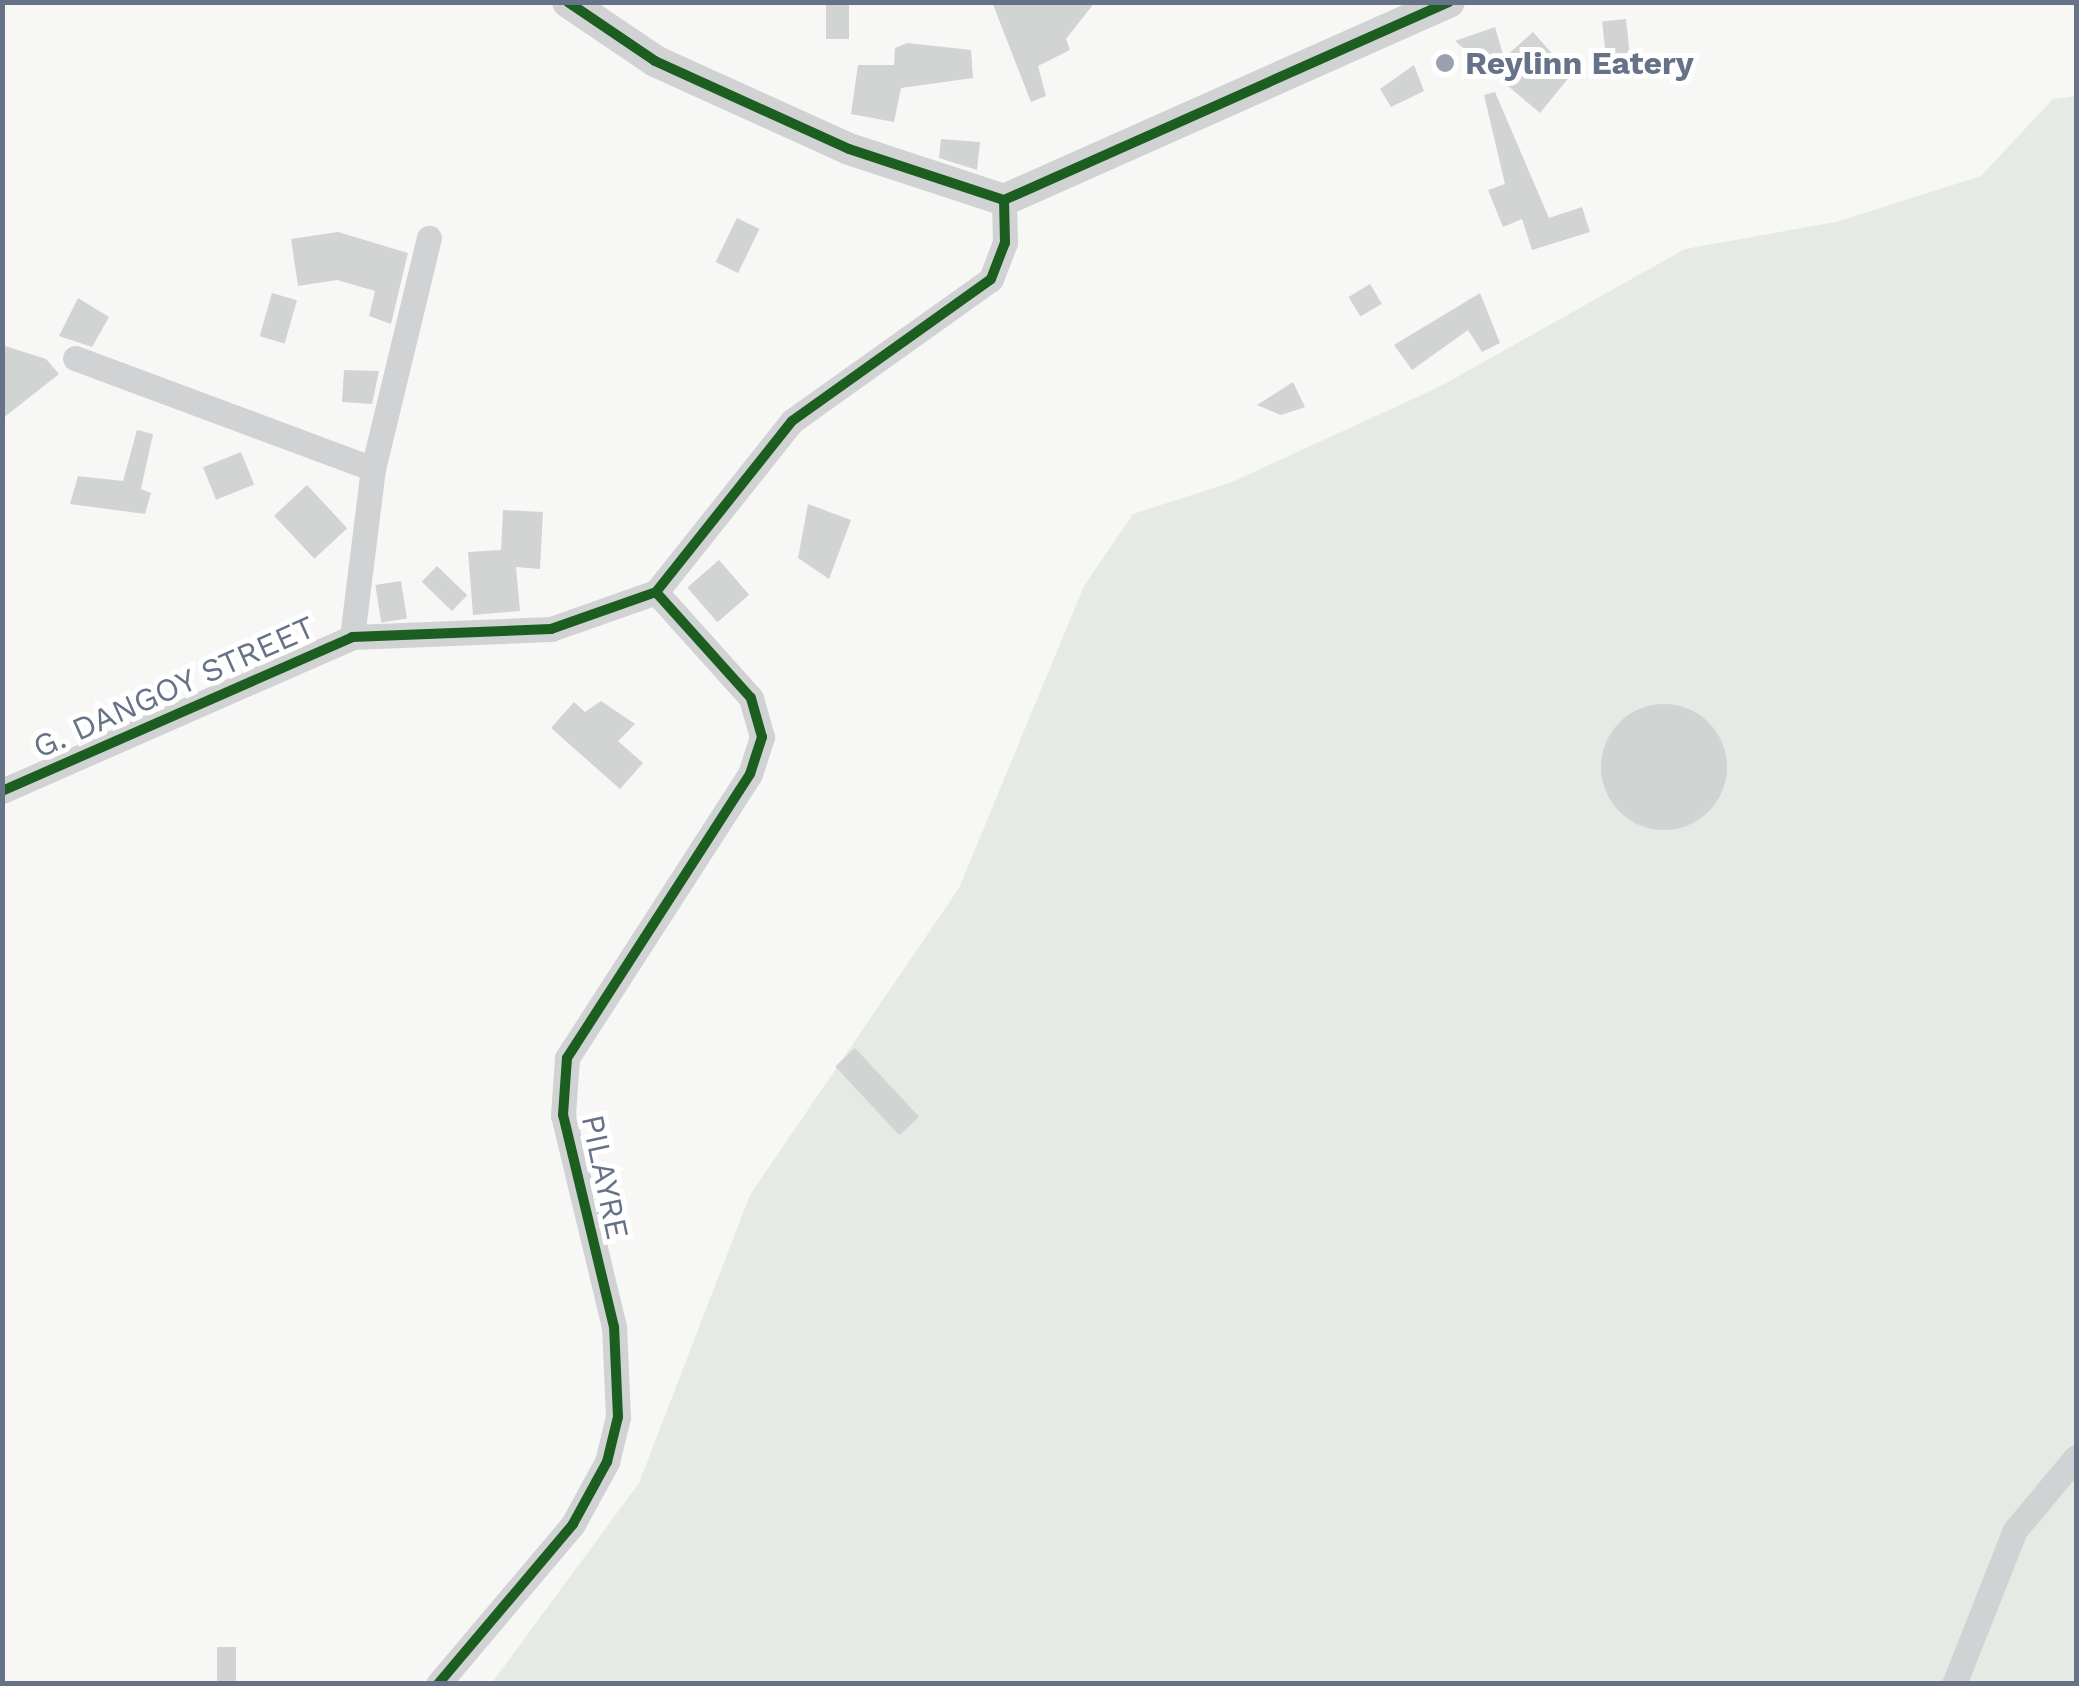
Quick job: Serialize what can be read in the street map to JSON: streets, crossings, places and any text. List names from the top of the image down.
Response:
{
  "streets": {
    "street": ["G. DANGOY STREET", "PILAYRE"]
  },
  "crossings": [
    ["G. DANGOY STREET", "PILAYRE"]
  ],
  "places": ["Reylinn Eatery"]
}
